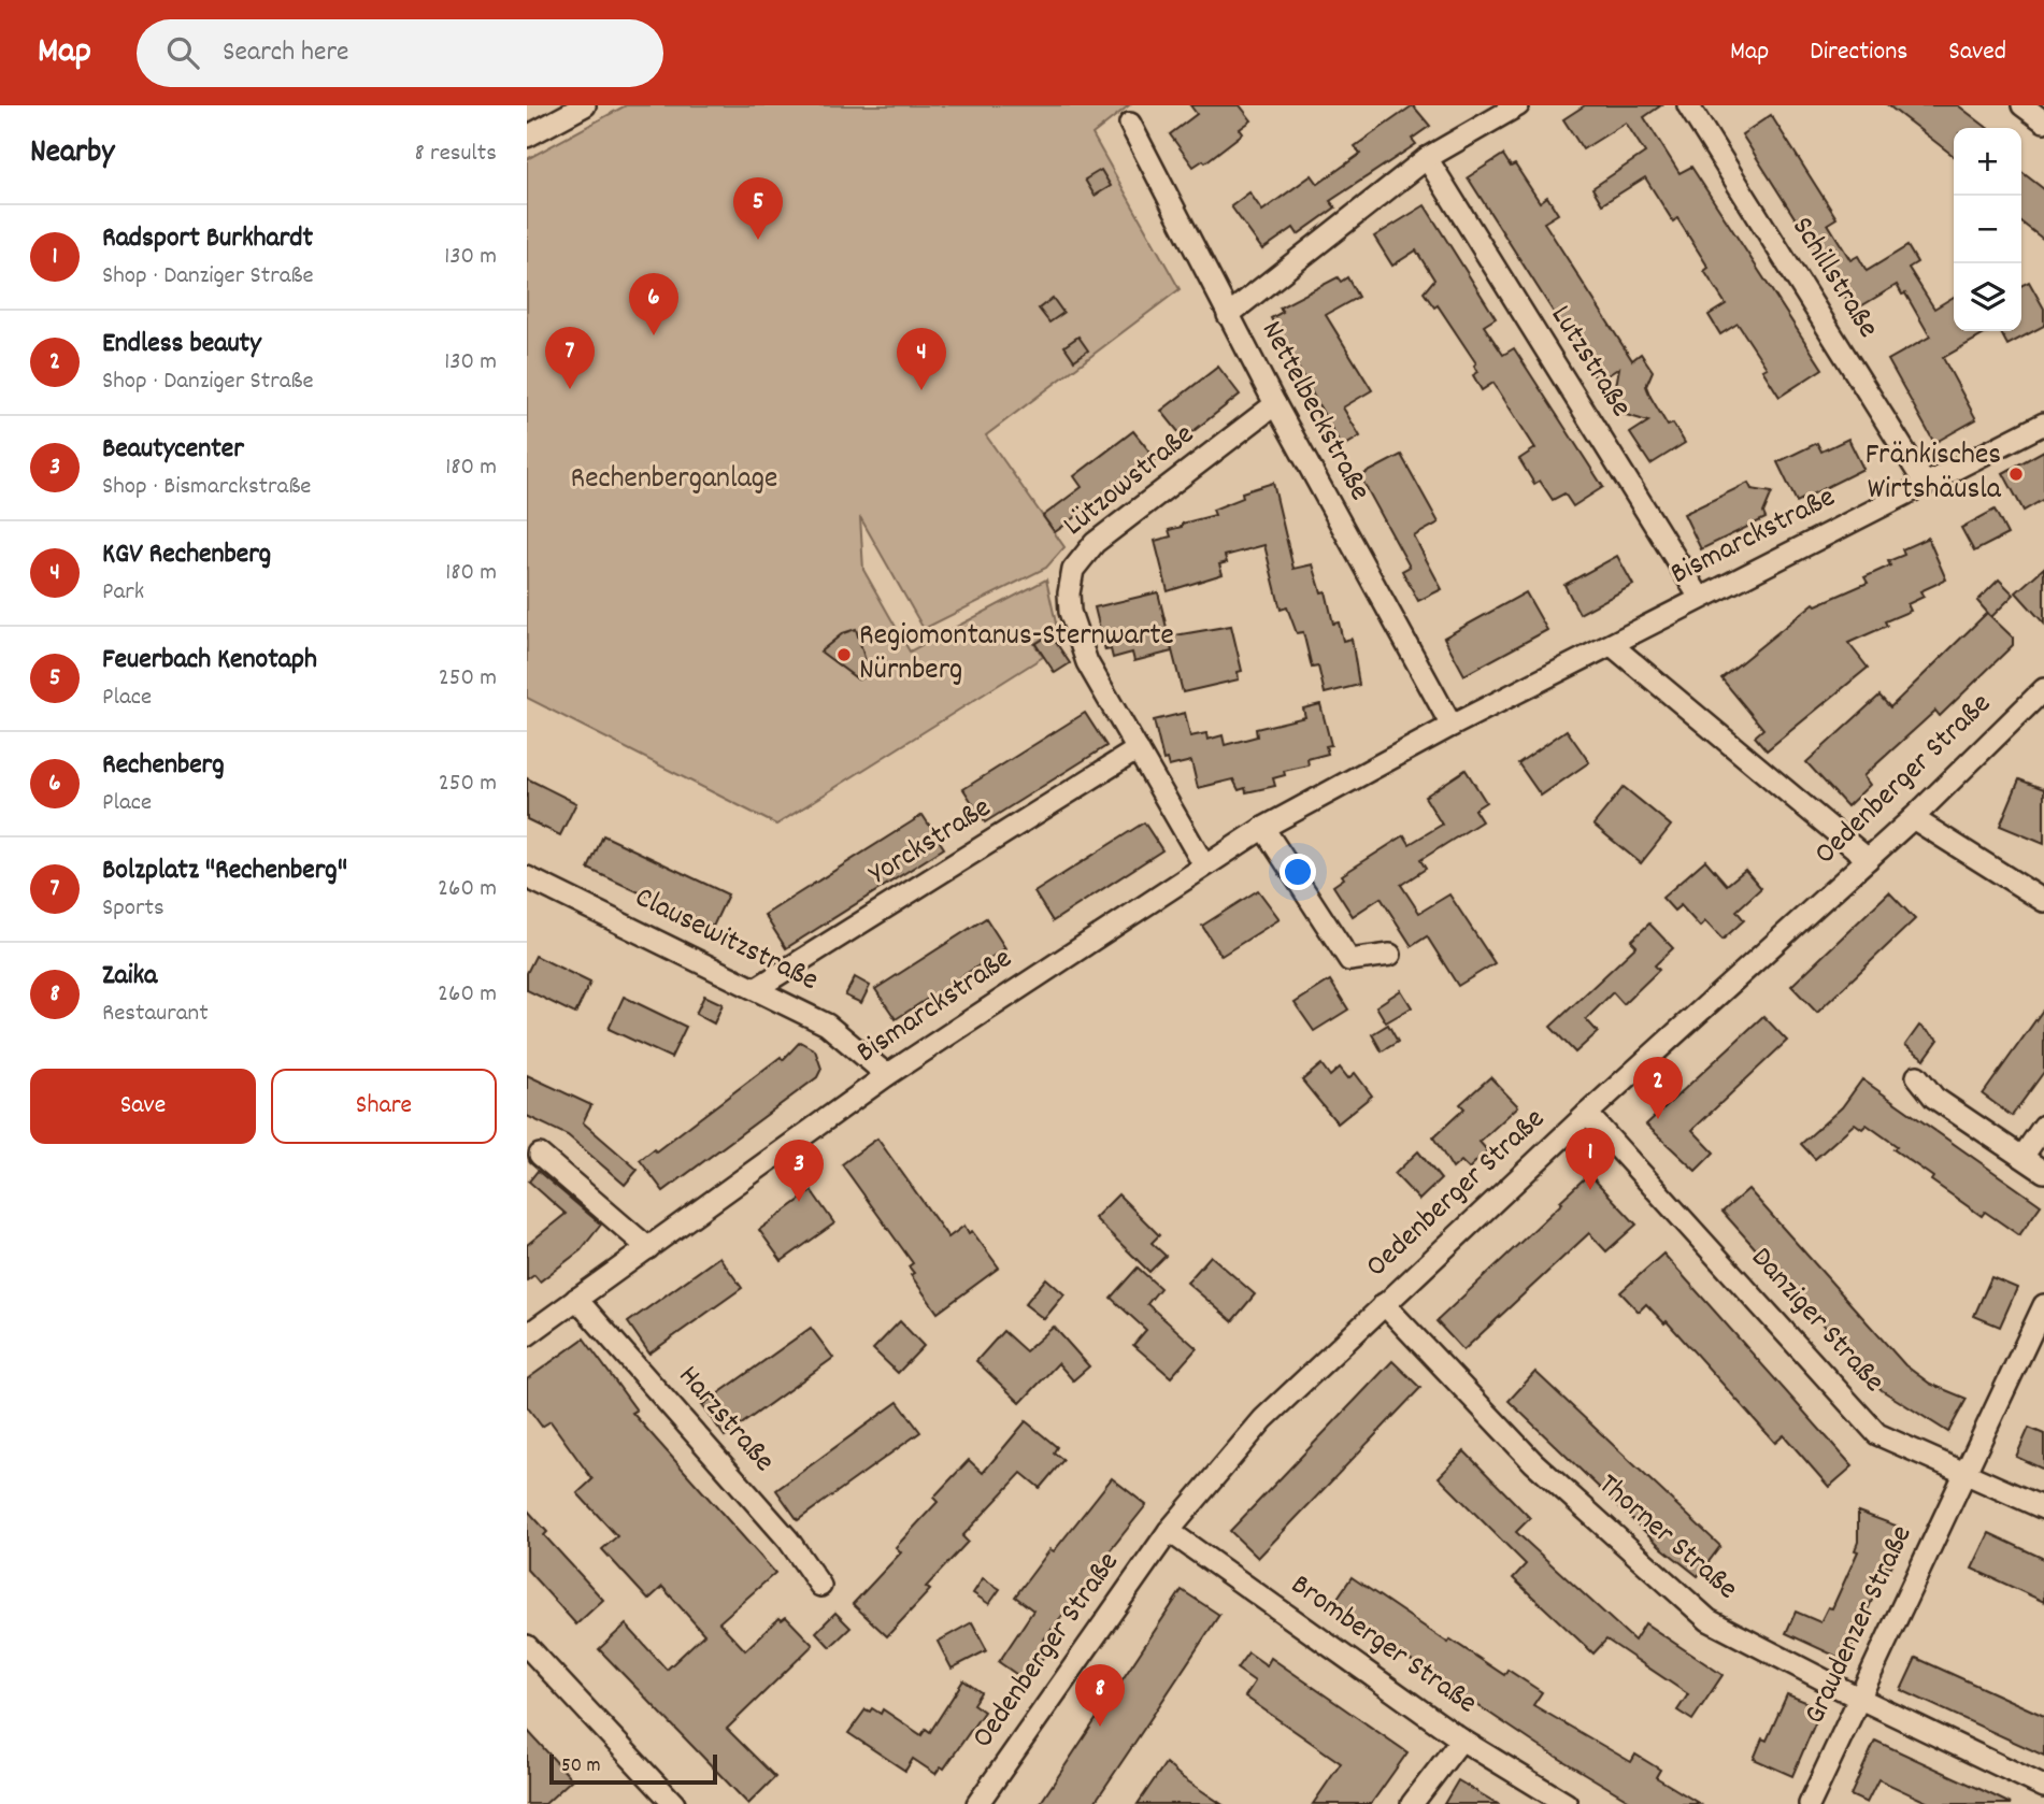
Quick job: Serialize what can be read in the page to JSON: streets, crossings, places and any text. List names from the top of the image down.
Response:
{
  "streets": {
    "street": [
      "Schillstraße",
      "Lutzstraße",
      "Nettelbeckstraße",
      "Lützowstraße",
      "Bismarckstraße",
      "Oedenberger Straße",
      "Yorckstraße",
      "Clausewitzstraße",
      "Danziger Straße",
      "Harzstraße",
      "Thorner Straße",
      "Graudenzer Straße",
      "Bromberger Straße"
    ]
  },
  "crossings": [
    ["Schillstraße", "Bismarckstraße"],
    ["Lutzstraße", "Bismarckstraße"],
    ["Nettelbeckstraße", "Lützowstraße"],
    ["Nettelbeckstraße", "Bismarckstraße"],
    ["Lützowstraße", "Bismarckstraße"],
    ["Lützowstraße", "Yorckstraße"],
    ["Bismarckstraße", "Clausewitzstraße"],
    ["Bismarckstraße", "Harzstraße"],
    ["Oedenberger Straße", "Danziger Straße"],
    ["Oedenberger Straße", "Thorner Straße"],
    ["Oedenberger Straße", "Bromberger Straße"],
    ["Yorckstraße", "Clausewitzstraße"],
    ["Danziger Straße", "Graudenzer Straße"],
    ["Thorner Straße", "Graudenzer Straße"]
  ],
  "parks": ["Rechenberganlage"],
  "places": ["Fränkisches Wirtshäusla", "Regiomontanus-Sternwarte Nürnberg"],
  "scale_bar": "50 m",
  "page": {
    "header": "Map",
    "search": "Search here",
    "nav": ["Map", "Directions", "Saved"],
    "heading": ["Nearby", "8 results"],
    "map_buttons": ["+", "−"],
    "pins": [
      "5",
      "6",
      "7",
      "4",
      "2",
      "1",
      "3",
      "8"
    ],
    "list": [
      {
        "mark": "1",
        "name": "Radsport Burkhardt",
        "note": "Shop · Danziger Straße",
        "value": "130 m"
      },
      {
        "mark": "2",
        "name": "Endless beauty",
        "note": "Shop · Danziger Straße",
        "value": "130 m"
      },
      {
        "mark": "3",
        "name": "Beautycenter",
        "note": "Shop · Bismarckstraße",
        "value": "180 m"
      },
      {
        "mark": "4",
        "name": "KGV Rechenberg",
        "note": "Park",
        "value": "180 m"
      },
      {
        "mark": "5",
        "name": "Feuerbach Kenotaph",
        "note": "Place",
        "value": "250 m"
      },
      {
        "mark": "6",
        "name": "Rechenberg",
        "note": "Place",
        "value": "250 m"
      },
      {
        "mark": "7",
        "name": "Bolzplatz \"Rechenberg\"",
        "note": "Sports",
        "value": "260 m"
      },
      {
        "mark": "8",
        "name": "Zaika",
        "note": "Restaurant",
        "value": "260 m"
      }
    ],
    "buttons": ["Save", "Share"],
    "scale": "50 m"
  }
}
